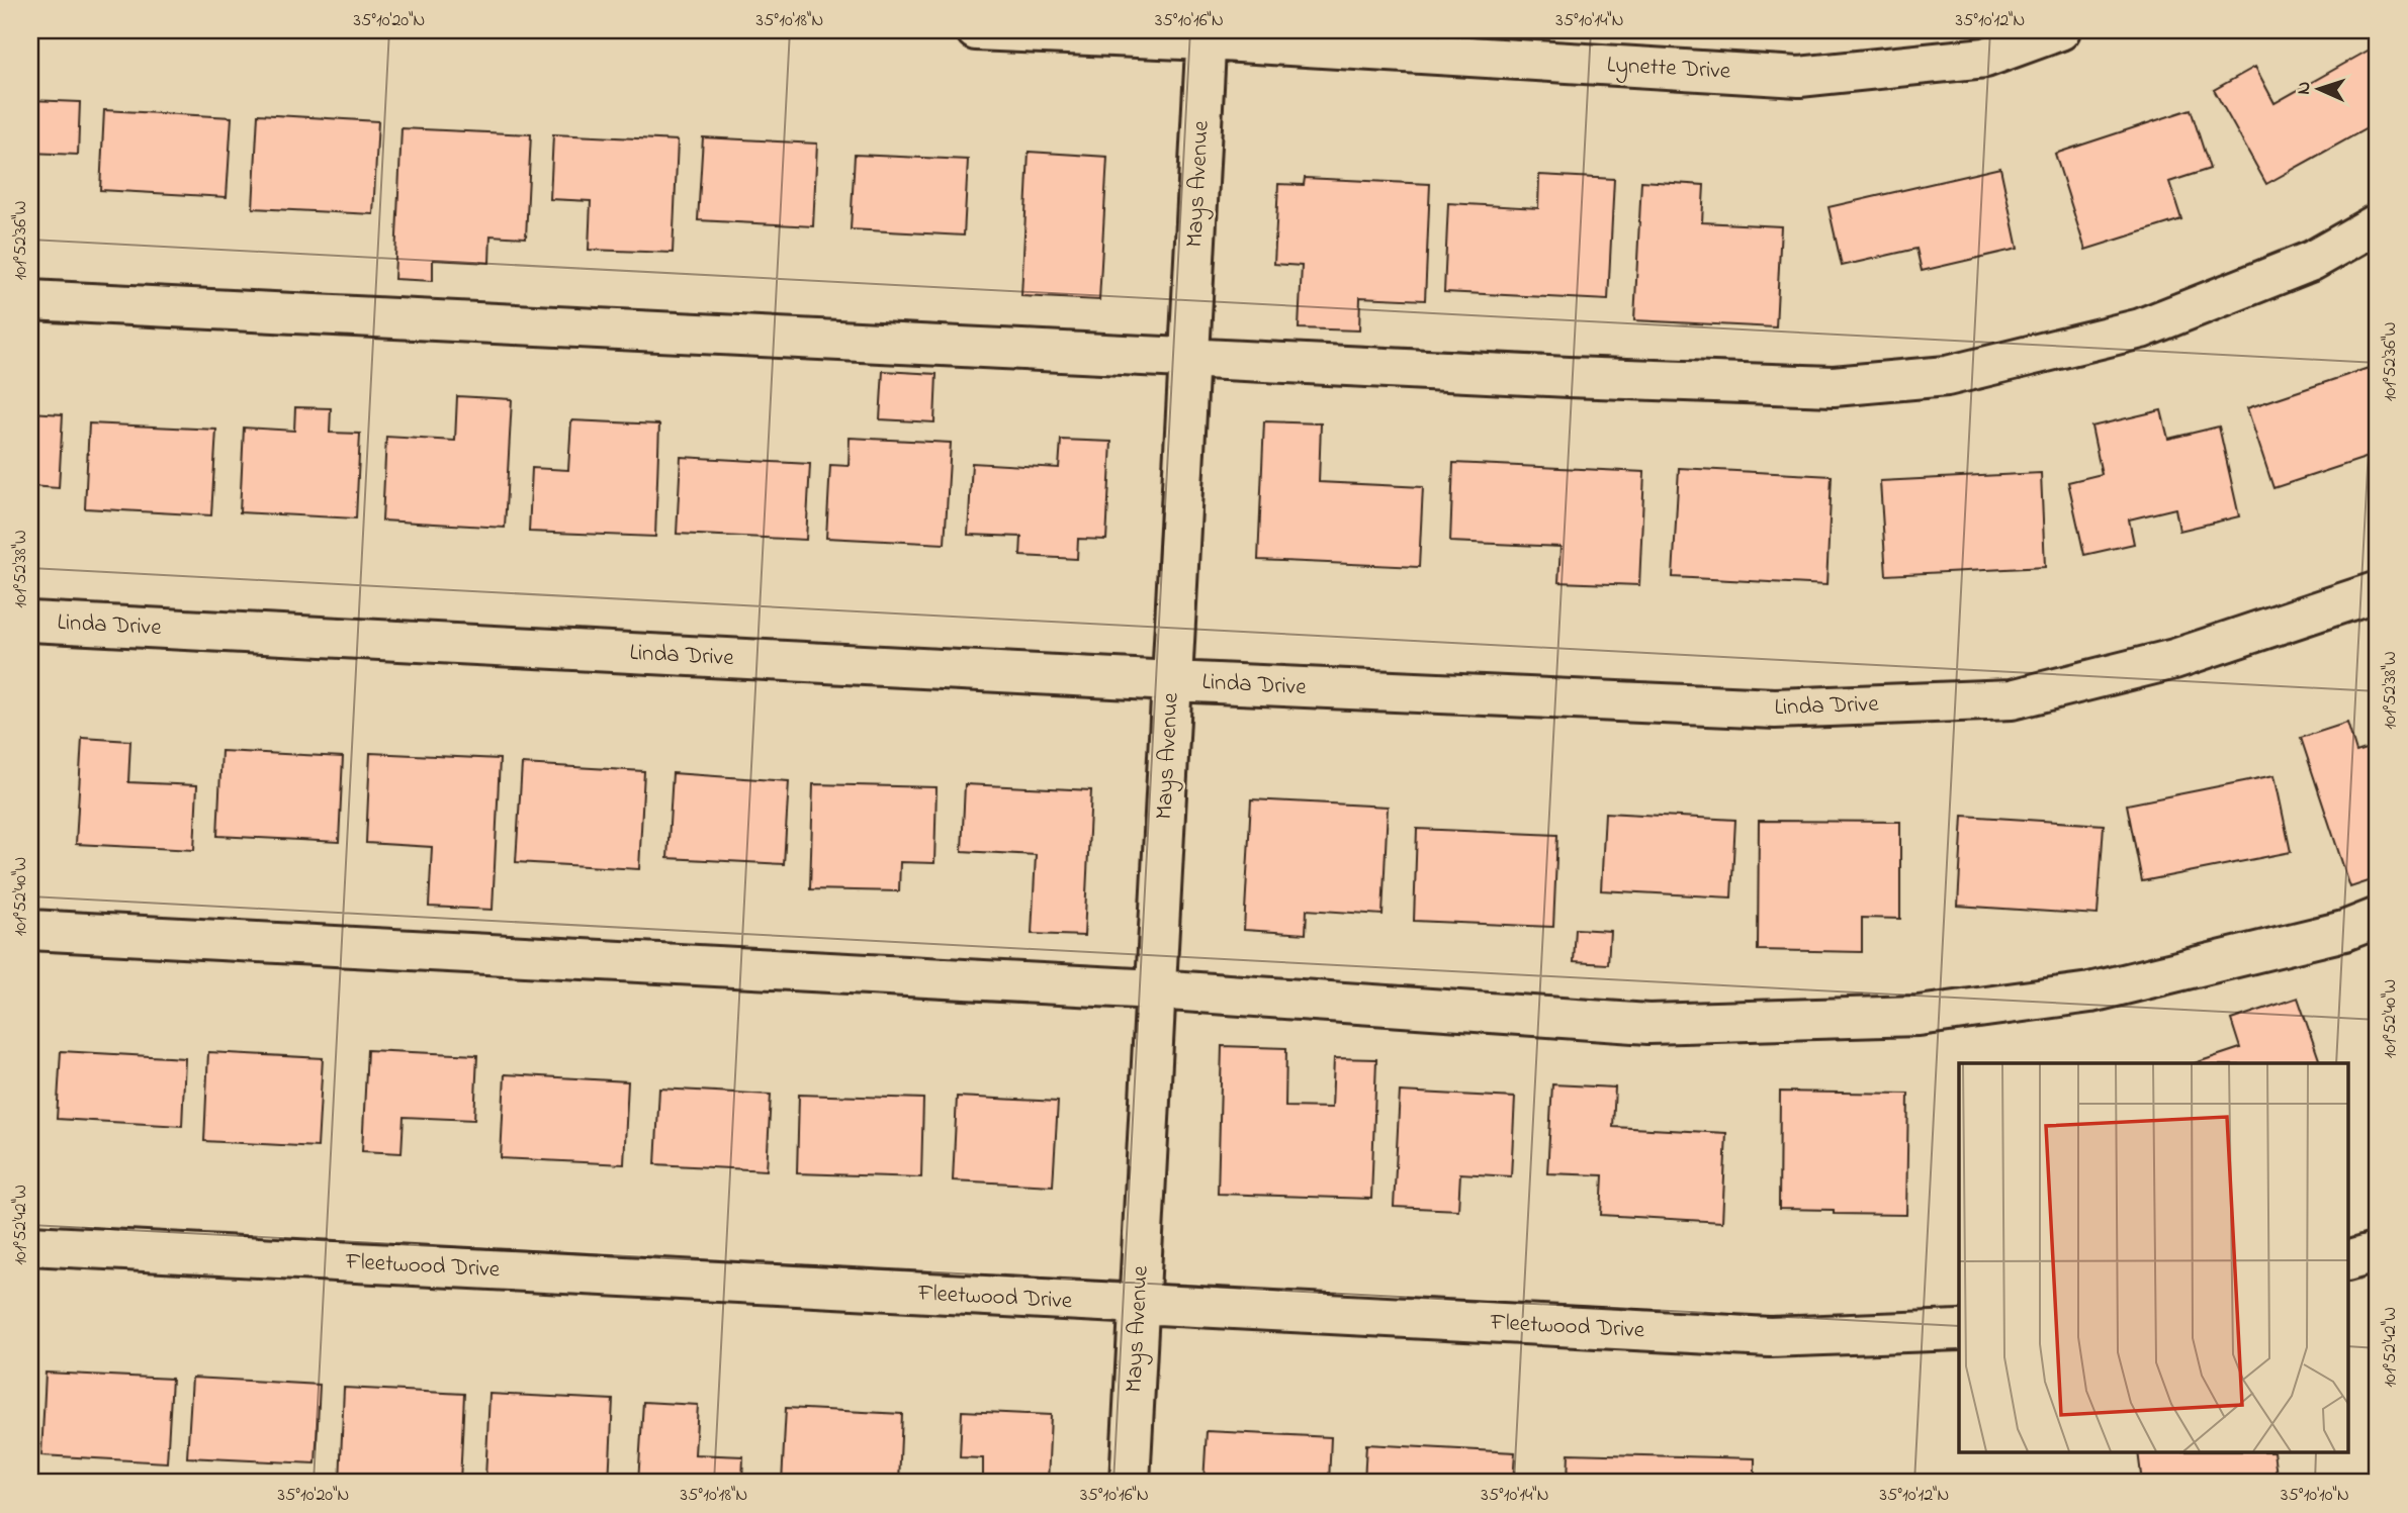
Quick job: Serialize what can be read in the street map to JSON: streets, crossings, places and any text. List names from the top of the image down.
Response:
{
  "streets": {
    "street": [
      "Lynette Drive",
      "Mays Avenue",
      "Linda Drive",
      "Fleetwood Drive"
    ]
  },
  "crossings": [
    ["Lynette Drive", "Mays Avenue"],
    ["Mays Avenue", "Linda Drive"],
    ["Mays Avenue", "Fleetwood Drive"]
  ],
  "north": "left",
  "coordinates": [
    "35°10'20\"N",
    "35°10'18\"N",
    "35°10'16\"N",
    "35°10'14\"N",
    "35°10'12\"N",
    "101°52'36\"W",
    "101°52'38\"W",
    "101°52'40\"W",
    "101°52'42\"W",
    "35°10'10\"N"
  ]
}
